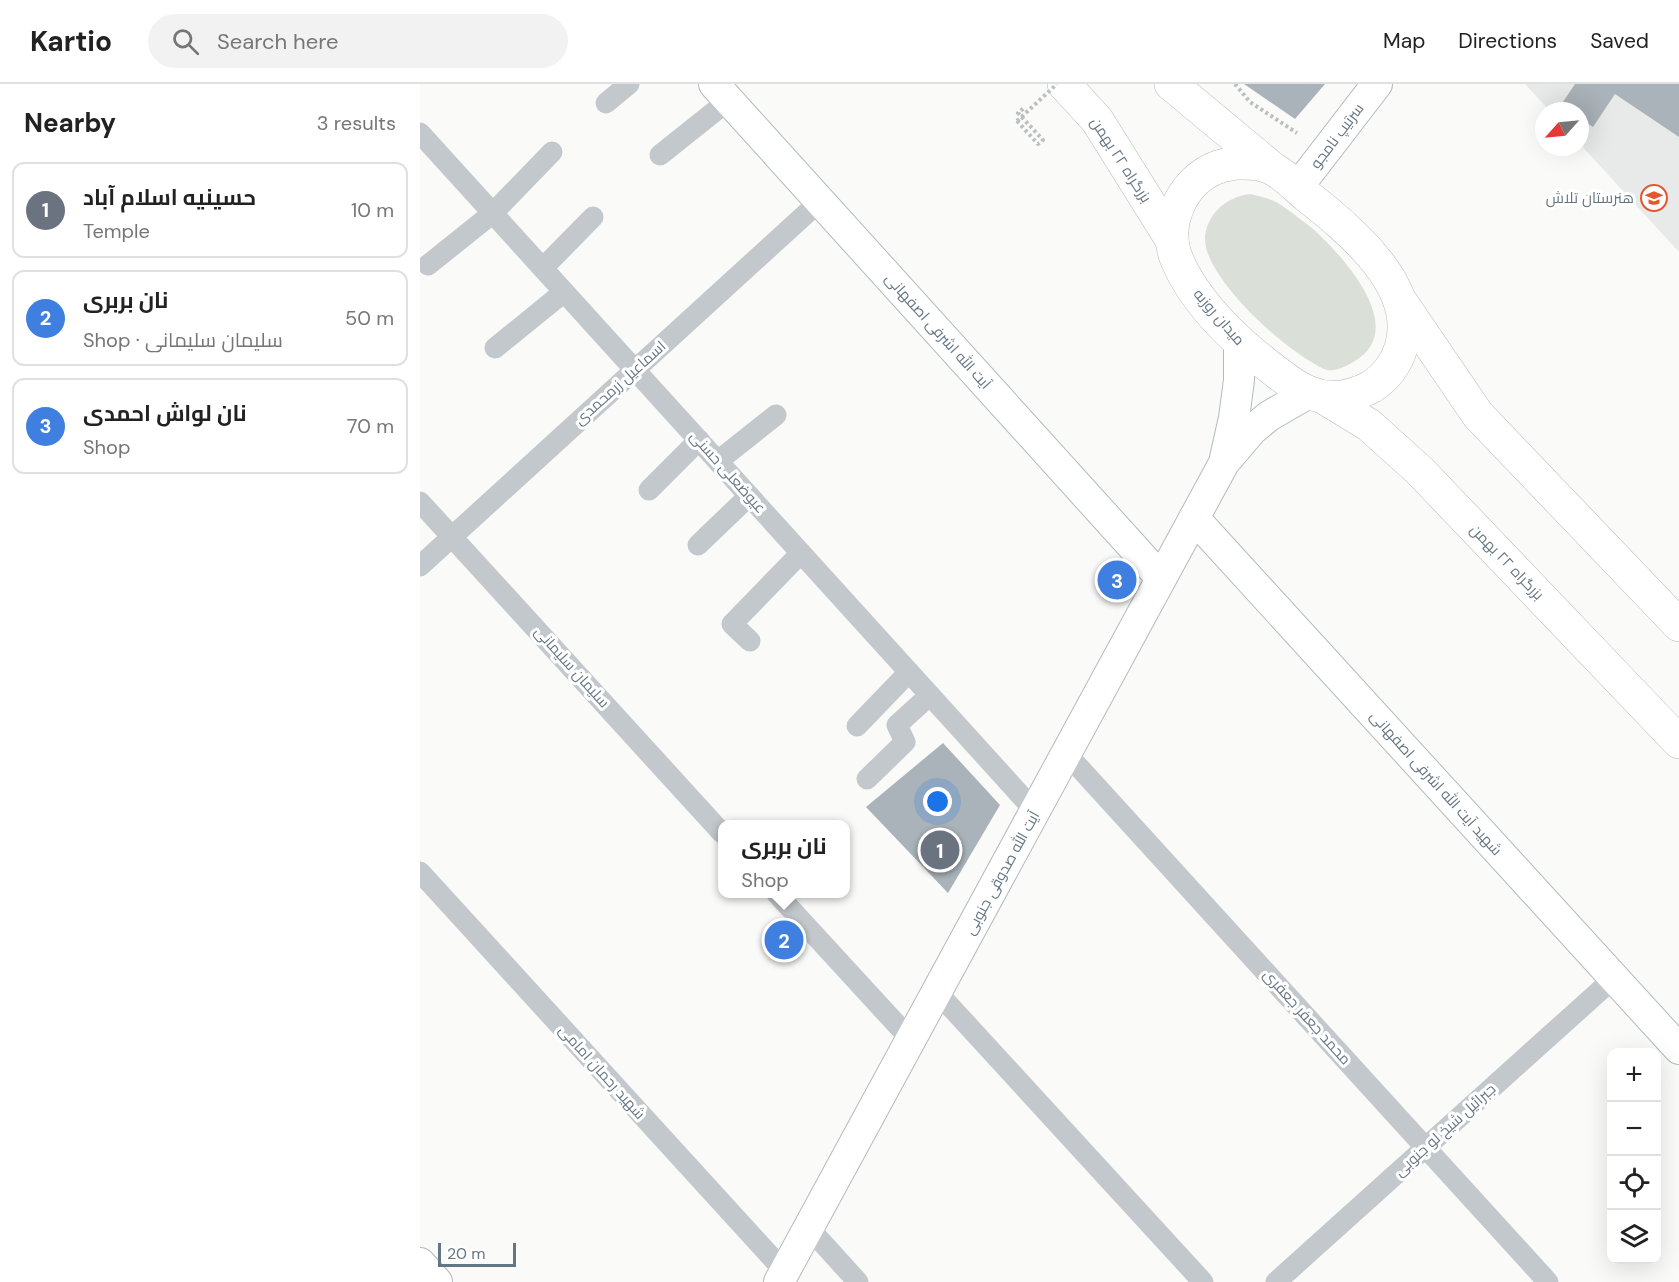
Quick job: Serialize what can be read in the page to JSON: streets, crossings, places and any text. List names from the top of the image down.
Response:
{
  "streets": {
    "highway": ["بزرگراه ۲۲ بهمن", "میدان روزبه"],
    "main road": [
      "سرتیپ نامجو",
      "آیت الله اشرفی اصفهانی",
      "شهید آیت الله اشرفی اصفهانی",
      "آیت الله صدوقی جنوبی"
    ],
    "street": [
      "اسماعیل زرمحمدی",
      "عیوضعلی حسنی",
      "سلیمان سلیمانی",
      "محمد جعفر جعفری",
      "شهید رحمان امامی",
      "جبرائیل شیخ لو جنوبی"
    ]
  },
  "crossings": [
    ["سرتیپ نامجو", "میدان روزبه"],
    ["بزرگراه ۲۲ بهمن", "میدان روزبه"],
    ["آیت الله اشرفی اصفهانی", "اسماعیل زرمحمدی"],
    ["آیت الله اشرفی اصفهانی", "آیت الله صدوقی جنوبی"],
    ["اسماعیل زرمحمدی", "عیوضعلی حسنی"],
    ["اسماعیل زرمحمدی", "سلیمان سلیمانی"],
    ["عیوضعلی حسنی", "آیت الله صدوقی جنوبی"],
    ["شهید آیت الله اشرفی اصفهانی", "آیت الله صدوقی جنوبی"],
    ["شهید آیت الله اشرفی اصفهانی", "جبرائیل شیخ لو جنوبی"],
    ["آیت الله صدوقی جنوبی", "محمد جعفر جعفری"],
    ["آیت الله صدوقی جنوبی", "شهید رحمان امامی"],
    ["محمد جعفر جعفری", "جبرائیل شیخ لو جنوبی"]
  ],
  "places": {
    "school or university": ["هنرستان تلاش"]
  },
  "scale_bar": "20 m",
  "north": "bottom left",
  "page": {
    "header": "Kartio",
    "search": "Search here",
    "nav": ["Map", "Directions", "Saved"],
    "heading": ["Nearby", "3 results"],
    "list": [
      {
        "mark": "1",
        "name": "حسینیه اسلام آباد",
        "note": "Temple",
        "value": "10 m"
      },
      {
        "mark": "2",
        "name": "نان بربری",
        "note": "Shop · سلیمان سلیمانی",
        "value": "50 m"
      },
      {
        "mark": "3",
        "name": "نان لواش احمدی",
        "note": "Shop",
        "value": "70 m"
      }
    ],
    "pins": ["3", "1", "2"],
    "popup": ["نان بربری", "Shop"],
    "map_buttons": ["+", "−"],
    "scale": "20 m"
  }
}
